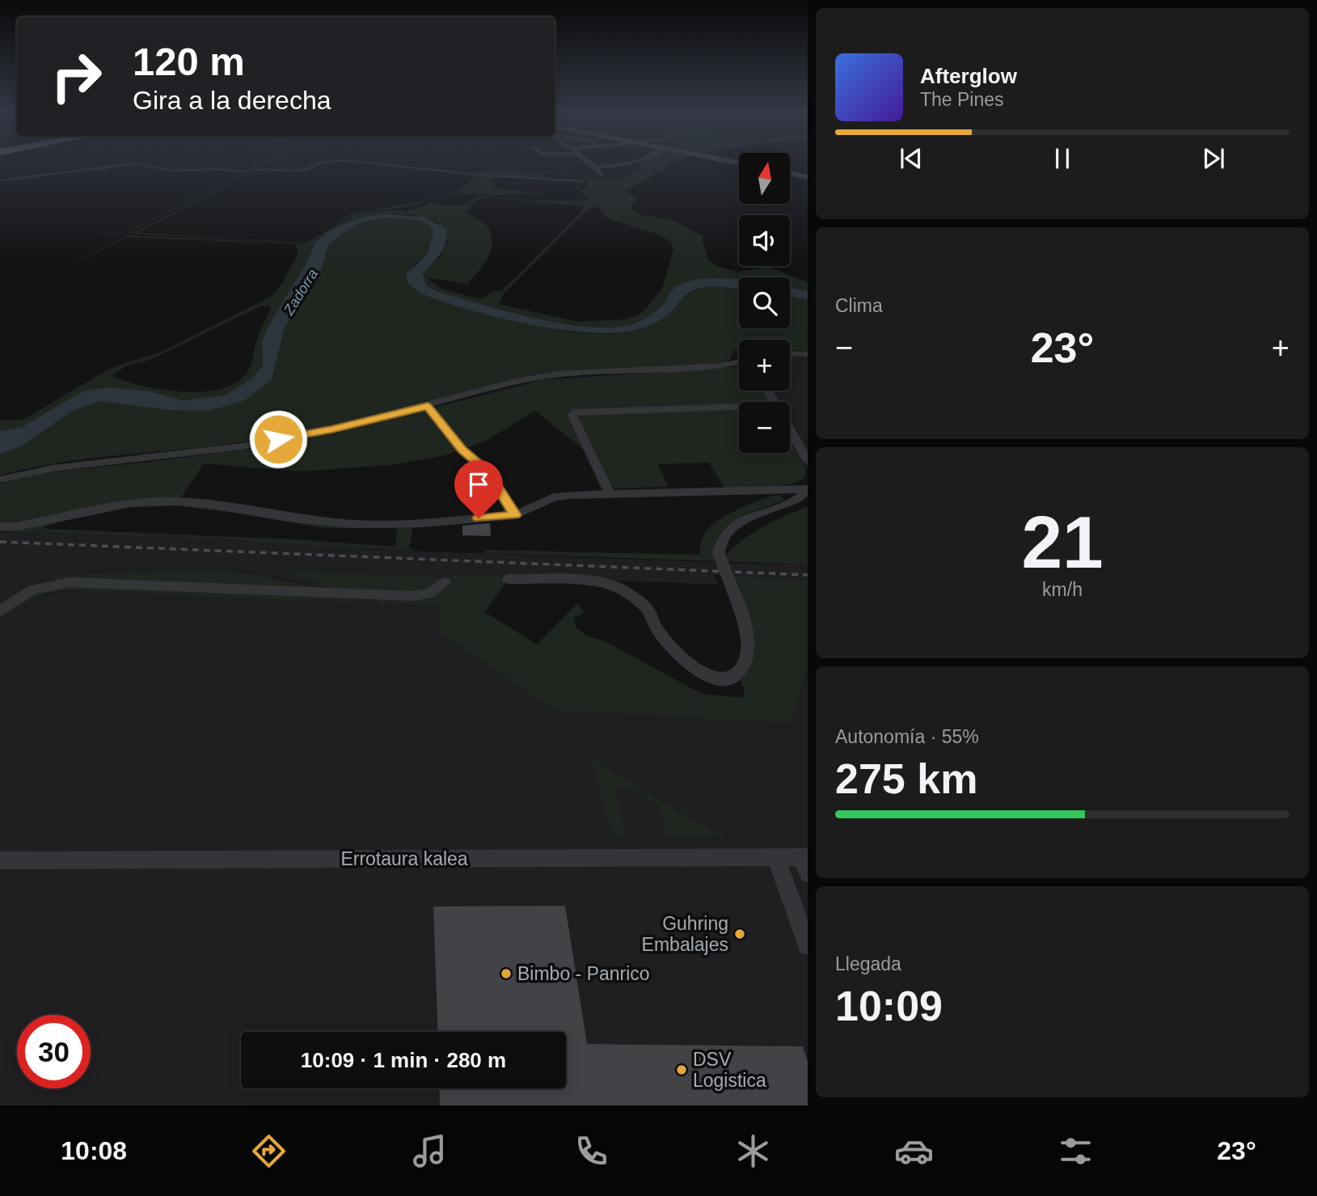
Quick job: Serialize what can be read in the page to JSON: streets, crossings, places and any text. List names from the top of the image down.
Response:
{
  "streets": {
    "street": ["Errotaura kalea"]
  },
  "water": ["Zadorra"],
  "places": ["Guhring Embalajes", "Bimbo - Panrico", "DSV Logistica"],
  "north": "top",
  "page": {
    "turn": ["120 m", "Gira a la derecha"],
    "song": ["Afterglow", "The Pines"],
    "map_buttons": ["+", "−"],
    "tile": [
      "Clima",
      ["21", "km/h"],
      ["Autonomía · 55%", "275 km"],
      ["Llegada", "10:09"]
    ],
    "heat": ["−", "23°", "+"],
    "limit": "30",
    "trip": "10:09 · 1 min · 280 m",
    "tabs": ["10:08", "23°"]
  }
}
